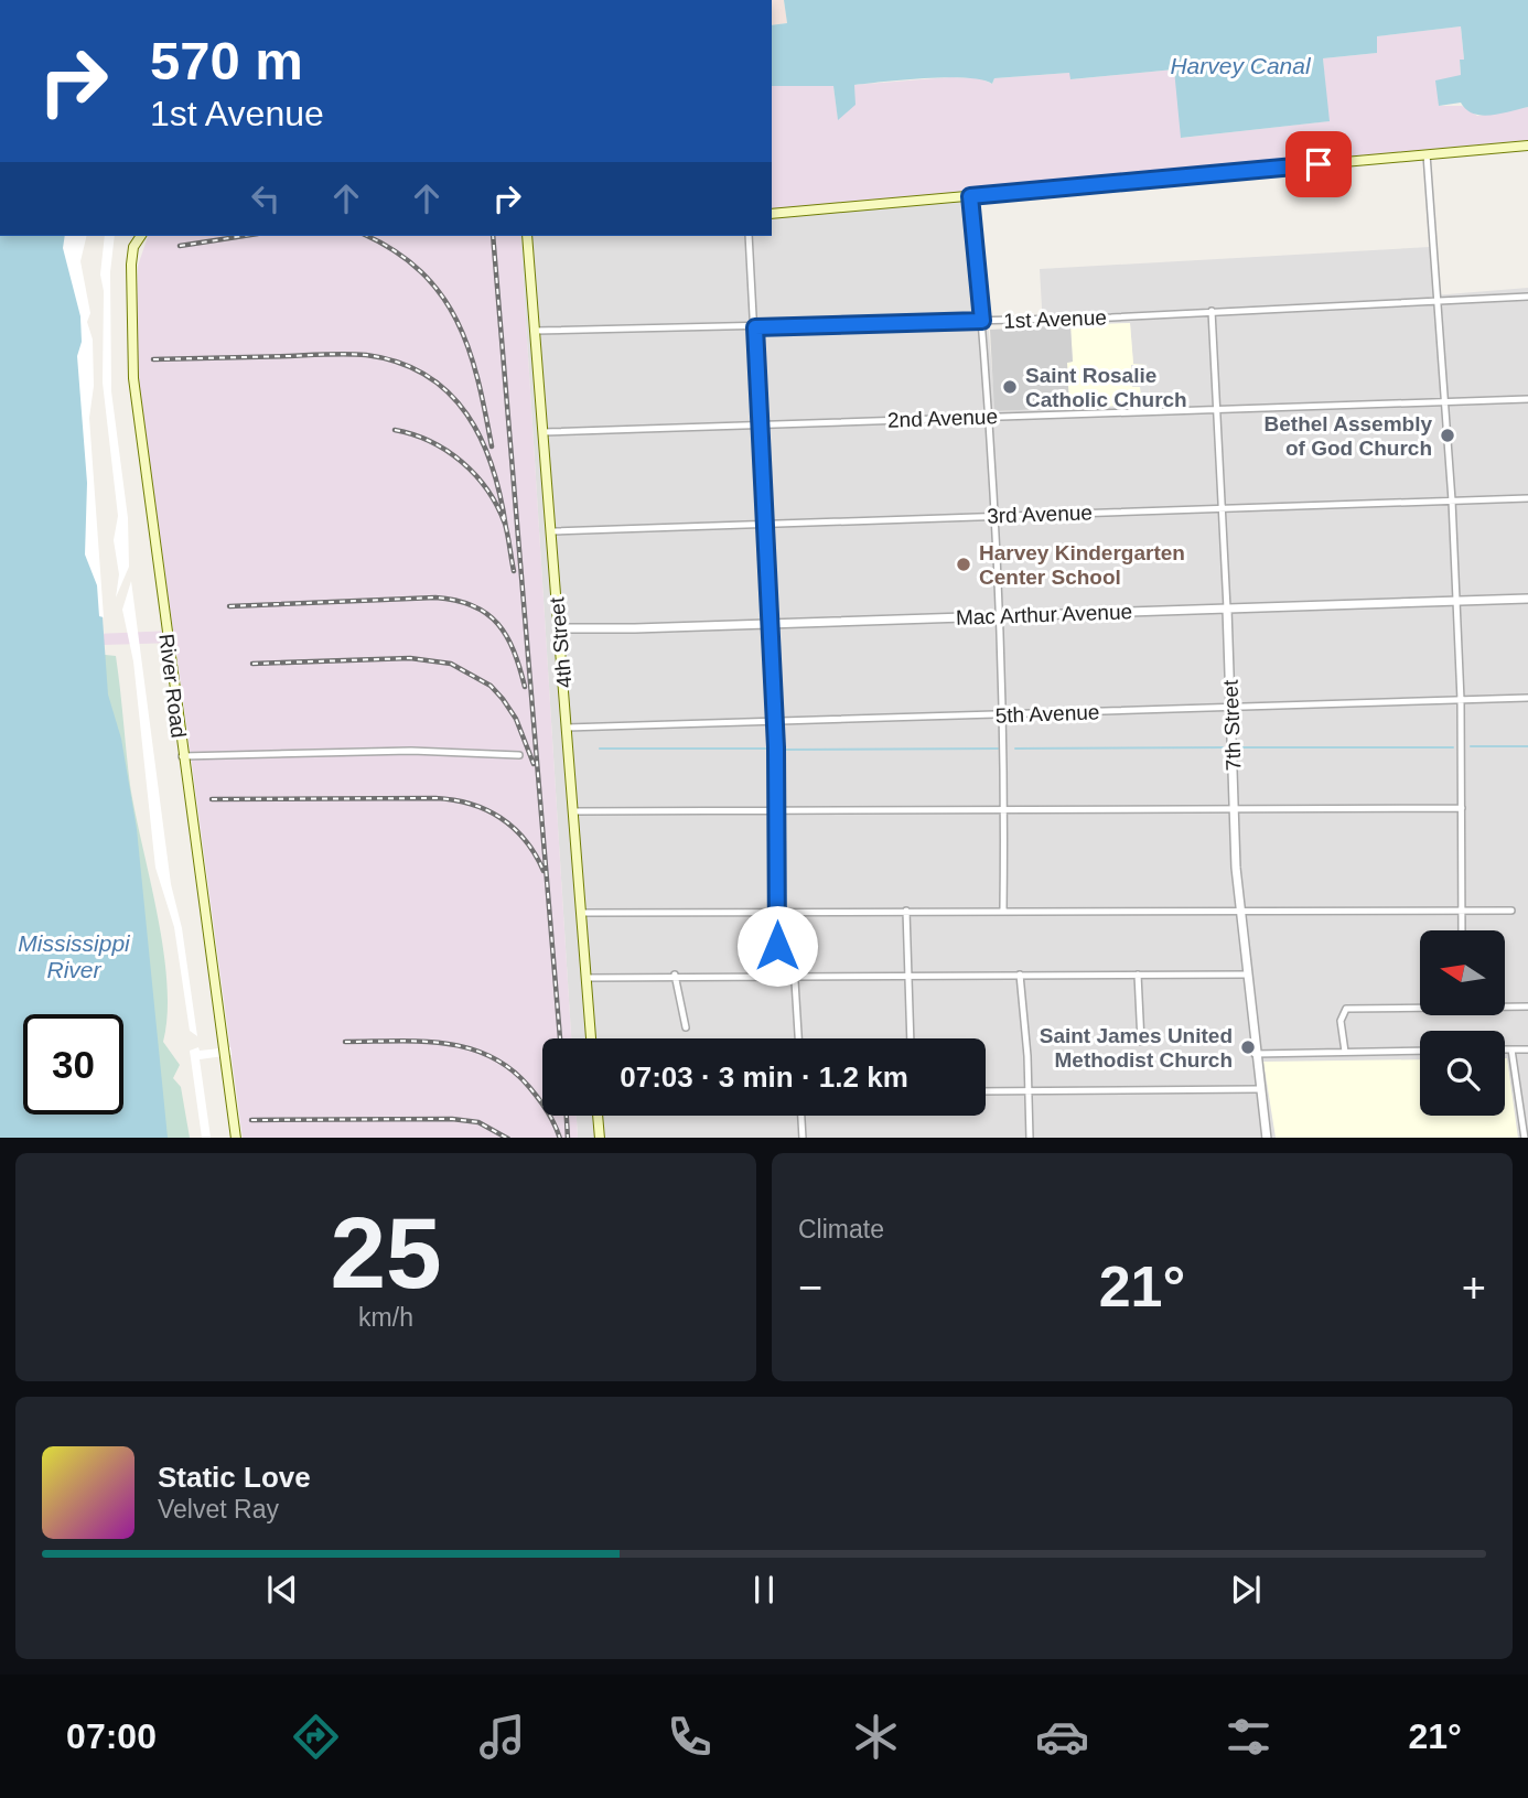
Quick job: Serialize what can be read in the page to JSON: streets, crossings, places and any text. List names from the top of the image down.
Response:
{
  "streets": {
    "main road": ["4th Street", "River Road"],
    "street": [
      "1st Avenue",
      "2nd Avenue",
      "3rd Avenue",
      "Mac Arthur Avenue",
      "5th Avenue",
      "7th Street"
    ]
  },
  "crossings": [
    ["1st Avenue", "4th Street"],
    ["1st Avenue", "7th Street"],
    ["2nd Avenue", "4th Street"],
    ["2nd Avenue", "7th Street"],
    ["3rd Avenue", "4th Street"],
    ["3rd Avenue", "7th Street"],
    ["Mac Arthur Avenue", "4th Street"],
    ["Mac Arthur Avenue", "7th Street"],
    ["4th Street", "5th Avenue"],
    ["5th Avenue", "7th Street"]
  ],
  "water": ["Harvey Canal", "Mississippi River"],
  "places": [
    "Saint Rosalie Catholic Church",
    "Bethel Assembly of God Church",
    "Harvey Kindergarten Center School",
    "Saint James United Methodist Church"
  ],
  "north": "left",
  "page": {
    "turn": ["570 m", "1st Avenue"],
    "limit": "30",
    "trip": "07:03 · 3 min · 1.2 km",
    "tile": [
      ["25", "km/h"],
      "Climate"
    ],
    "heat": ["−", "21°", "+"],
    "song": ["Static Love", "Velvet Ray"],
    "tabs": ["07:00", "21°"]
  }
}
